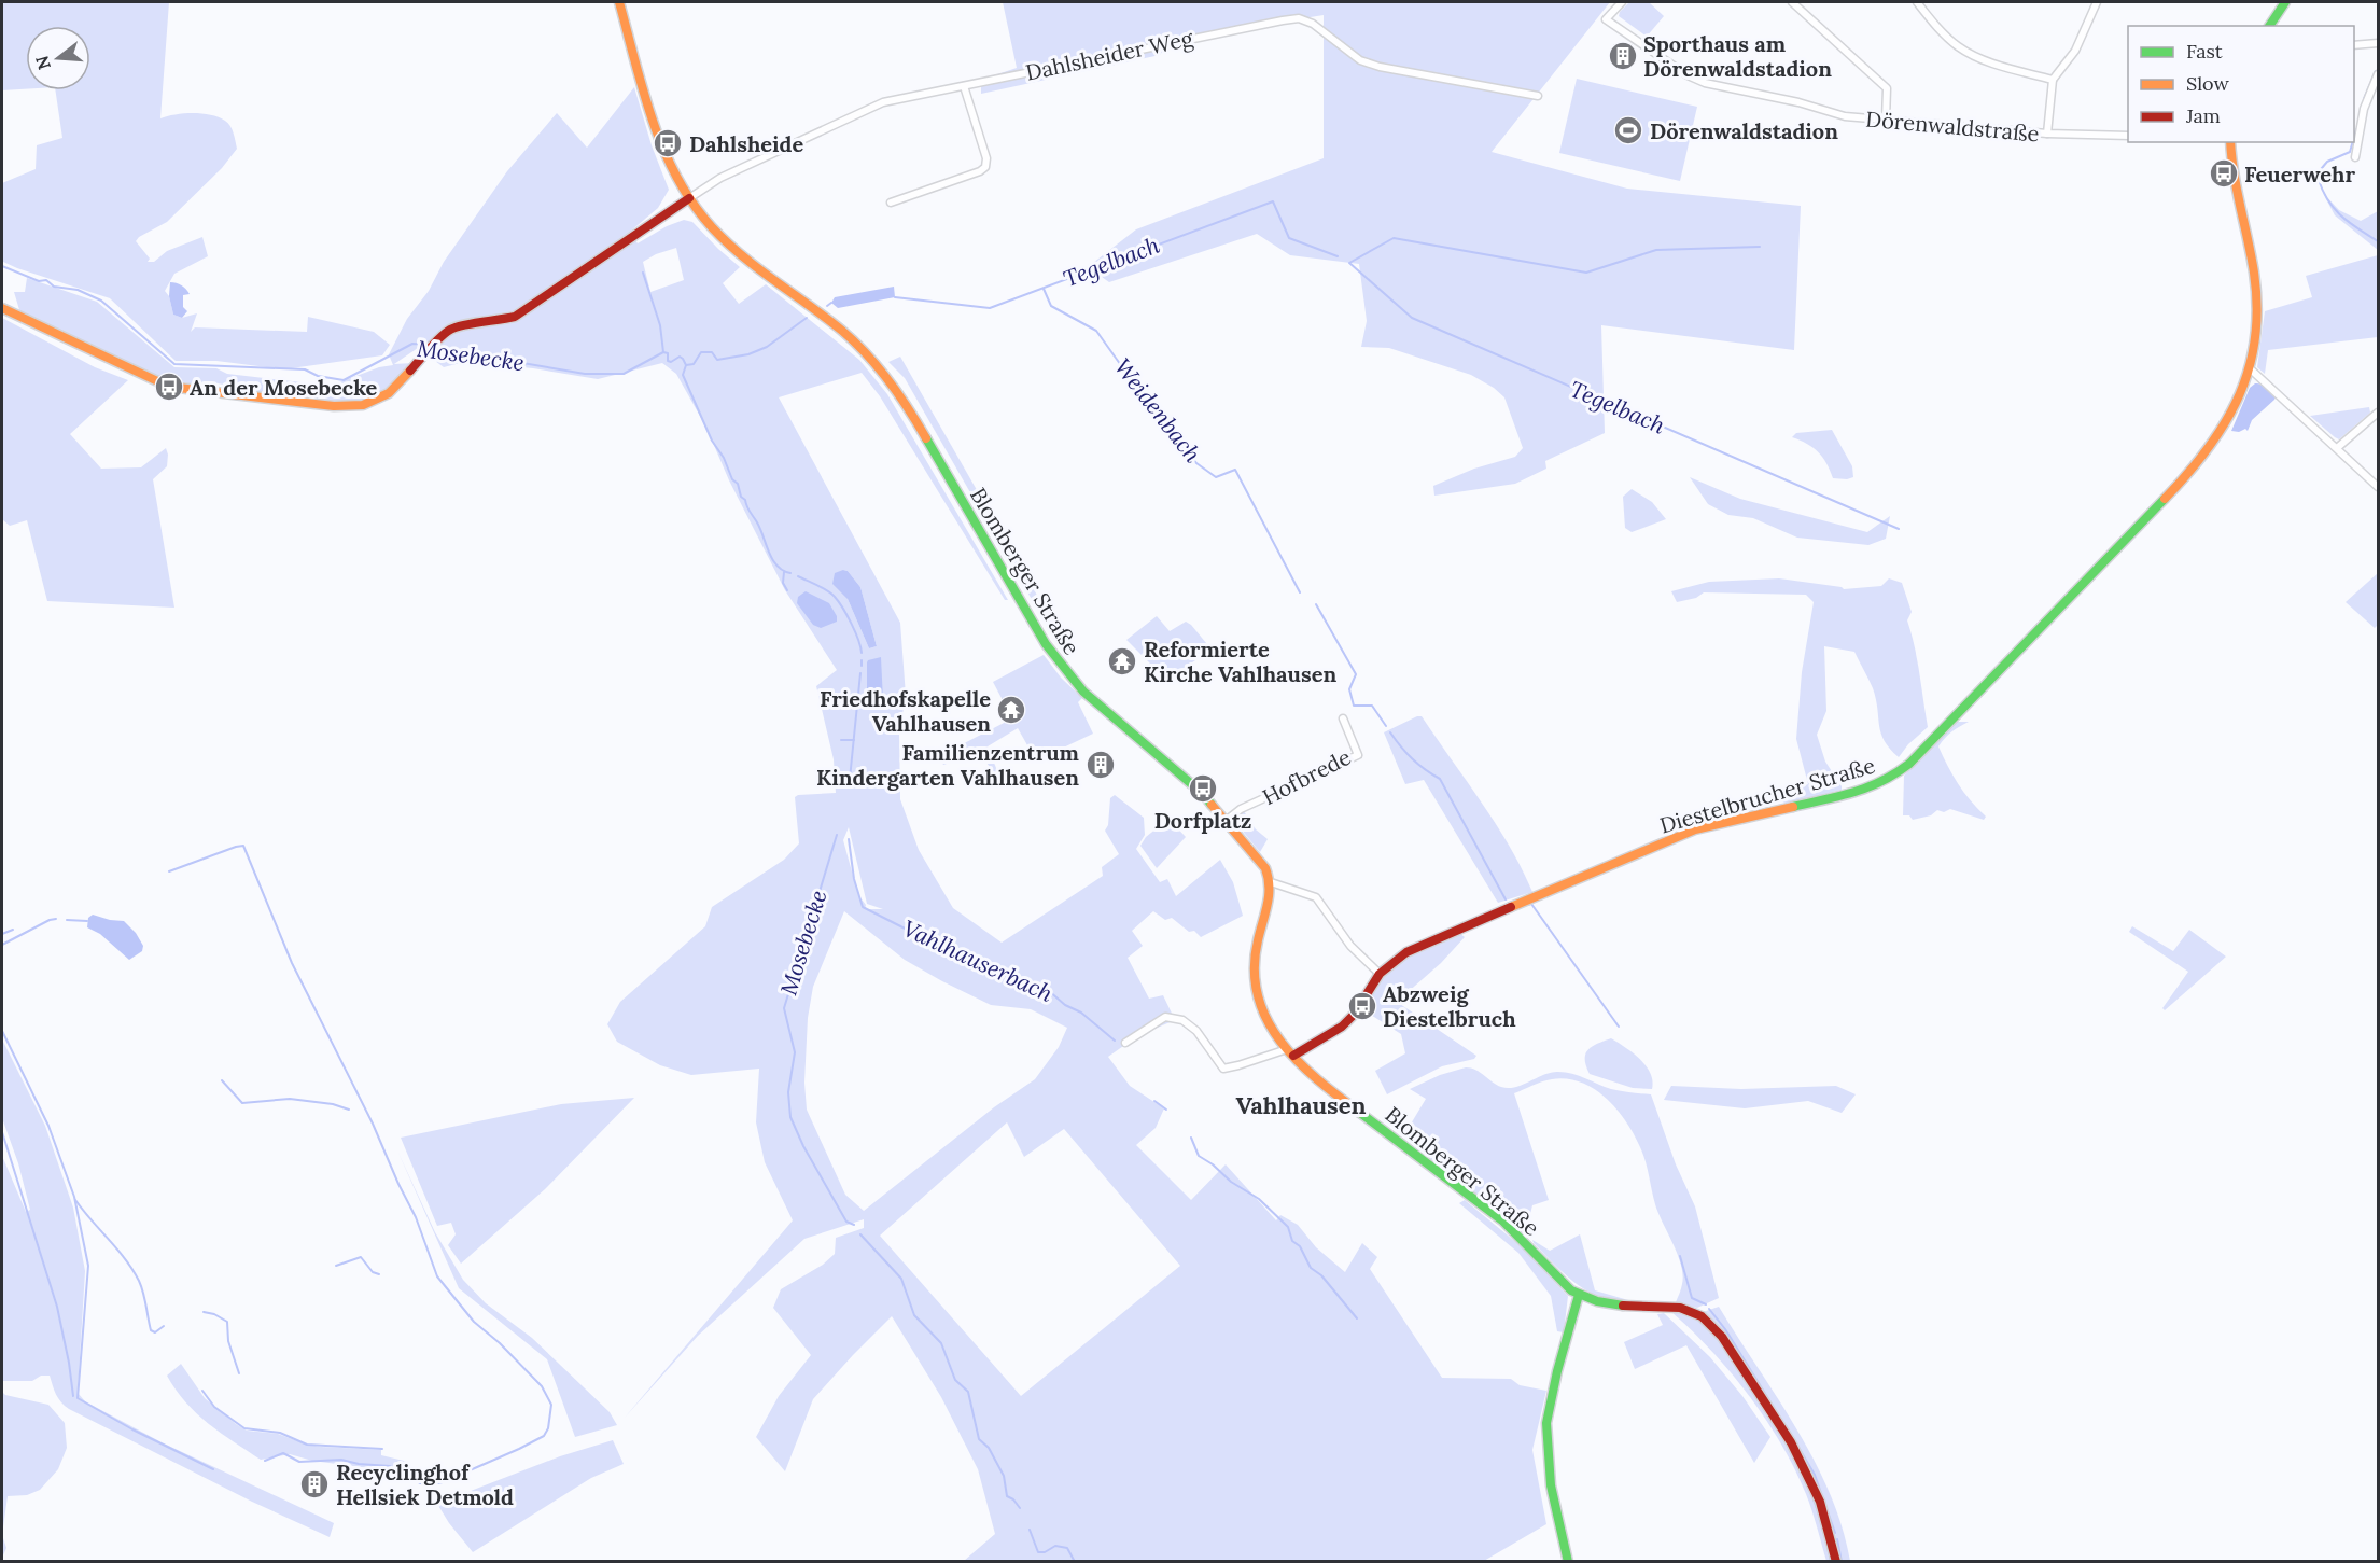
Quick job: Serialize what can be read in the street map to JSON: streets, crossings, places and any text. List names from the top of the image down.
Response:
{
  "streets": {
    "street": [
      "Dahlsheider Weg",
      "Dörenwaldstraße",
      "Blomberger Straße",
      "Hofbrede",
      "Diestelbrucher Straße"
    ]
  },
  "crossings": [
    ["Dahlsheider Weg", "Blomberger Straße"],
    ["Blomberger Straße", "Hofbrede"],
    ["Blomberger Straße", "Diestelbrucher Straße"]
  ],
  "districts": ["Vahlhausen"],
  "water": [
    "Tegelbach",
    "Mosebecke",
    "Weidenbach",
    "Vahlhauserbach"
  ],
  "places": {
    "building": ["Sporthaus am Dörenwaldstadion", "Familienzentrum Kindergarten Vahlhausen", "Recyclinghof Hellsiek Detmold"],
    "sports": ["Dörenwaldstadion"],
    "bus stop": [
      "Dahlsheide",
      "Feuerwehr",
      "An der Mosebecke",
      "Dorfplatz",
      "Abzweig Diestelbruch"
    ],
    "temple": ["Reformierte Kirche Vahlhausen", "Friedhofskapelle Vahlhausen"]
  },
  "legend": ["Fast", "Slow", "Jam"],
  "north": "left"
}
